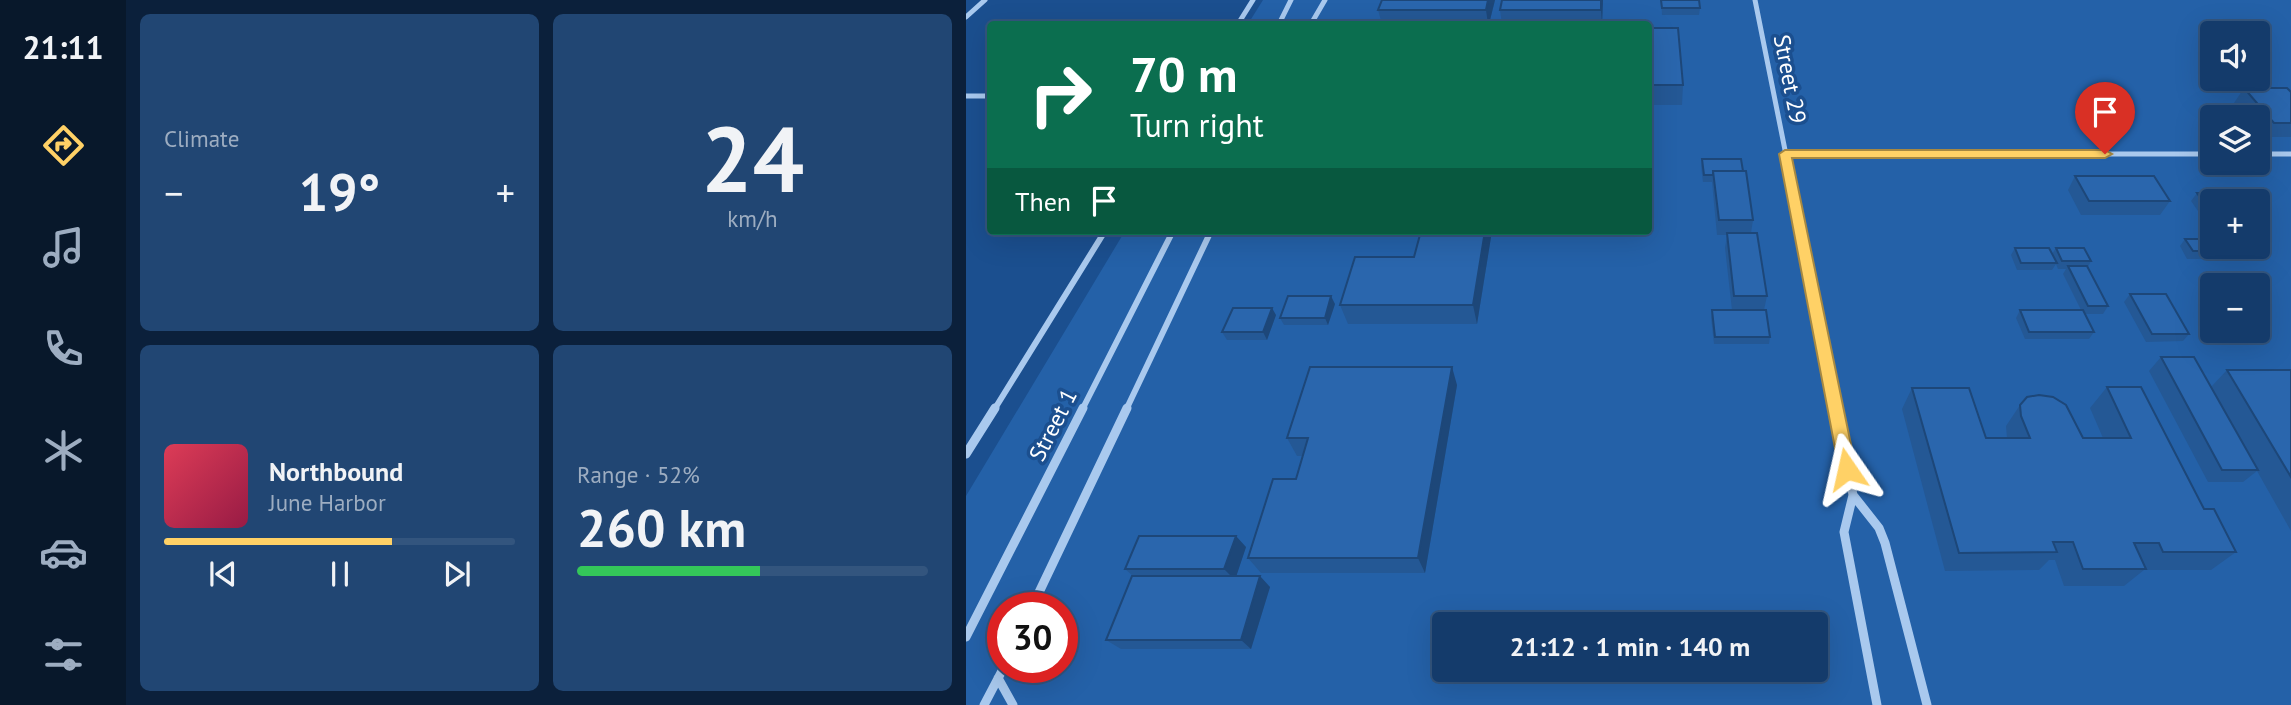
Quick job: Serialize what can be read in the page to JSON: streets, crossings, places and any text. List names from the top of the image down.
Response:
{
  "streets": {
    "street": ["Street 29", "Street 1"]
  },
  "page": {
    "tabs": "21:11",
    "tile": [
      "Climate",
      ["24", "km/h"],
      ["Range · 52%", "260 km"]
    ],
    "map_buttons": ["+", "−"],
    "turn": ["70 m", "Turn right"],
    "heat": ["−", "19°", "+"],
    "then": "Then",
    "song": ["Northbound", "June Harbor"],
    "limit": "30",
    "trip": "21:12 · 1 min · 140 m"
  }
}
